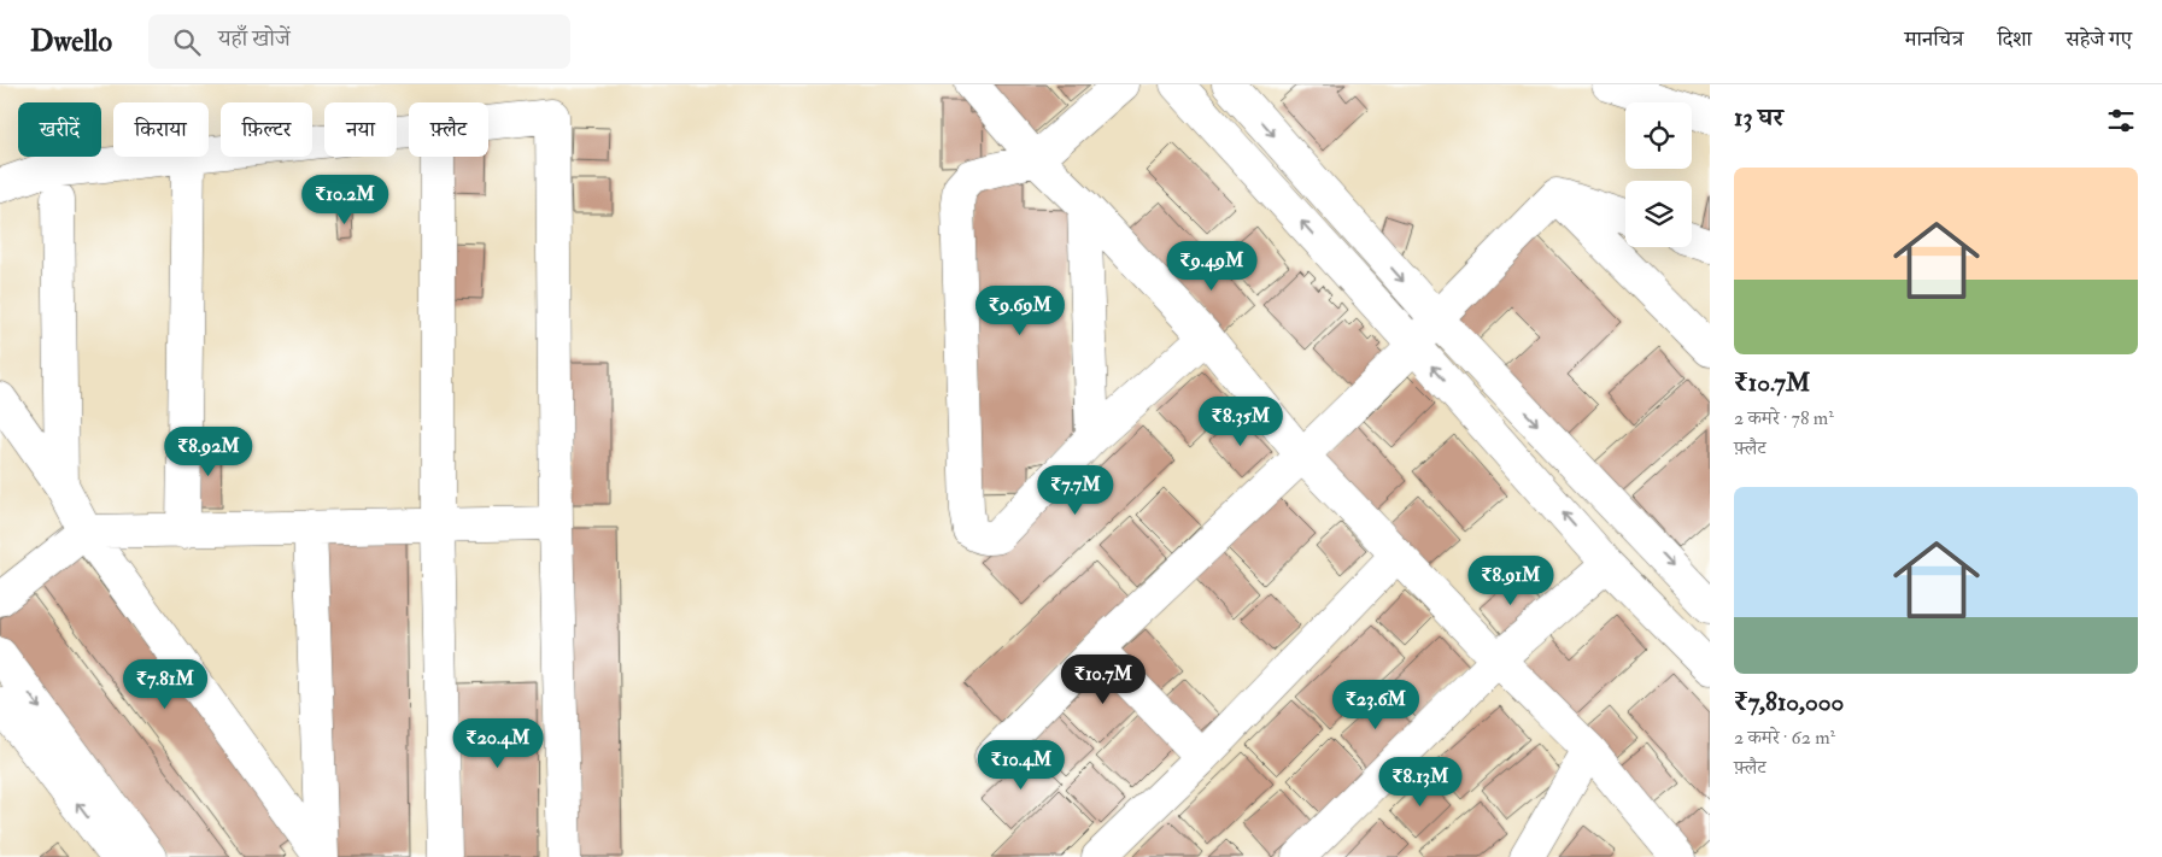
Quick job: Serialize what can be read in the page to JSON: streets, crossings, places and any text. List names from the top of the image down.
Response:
{
  "page": {
    "header": "Dwello",
    "search": "यहाँ खोजें",
    "nav": ["मानचित्र", "दिशा", "सहेजे गए"],
    "heading": "13 घर",
    "chip": [
      "खरीदें",
      "किराया",
      "फ़िल्टर",
      "नया",
      "फ़्लैट"
    ],
    "list": [
      {
        "name": "₹10.7M",
        "note": "2 कमरे · 78 m² · फ़्लैट"
      },
      {
        "name": "₹7,810,000",
        "note": "2 कमरे · 62 m² · फ़्लैट"
      }
    ],
    "price": [
      "₹10.2M",
      "₹9.49M",
      "₹9.69M",
      "₹8.35M",
      "₹8.92M",
      "₹7.7M",
      "₹8.91M",
      "₹10.7M",
      "₹7.81M",
      "₹23.6M",
      "₹20.4M",
      "₹10.4M",
      "₹8.13M"
    ]
  }
}
